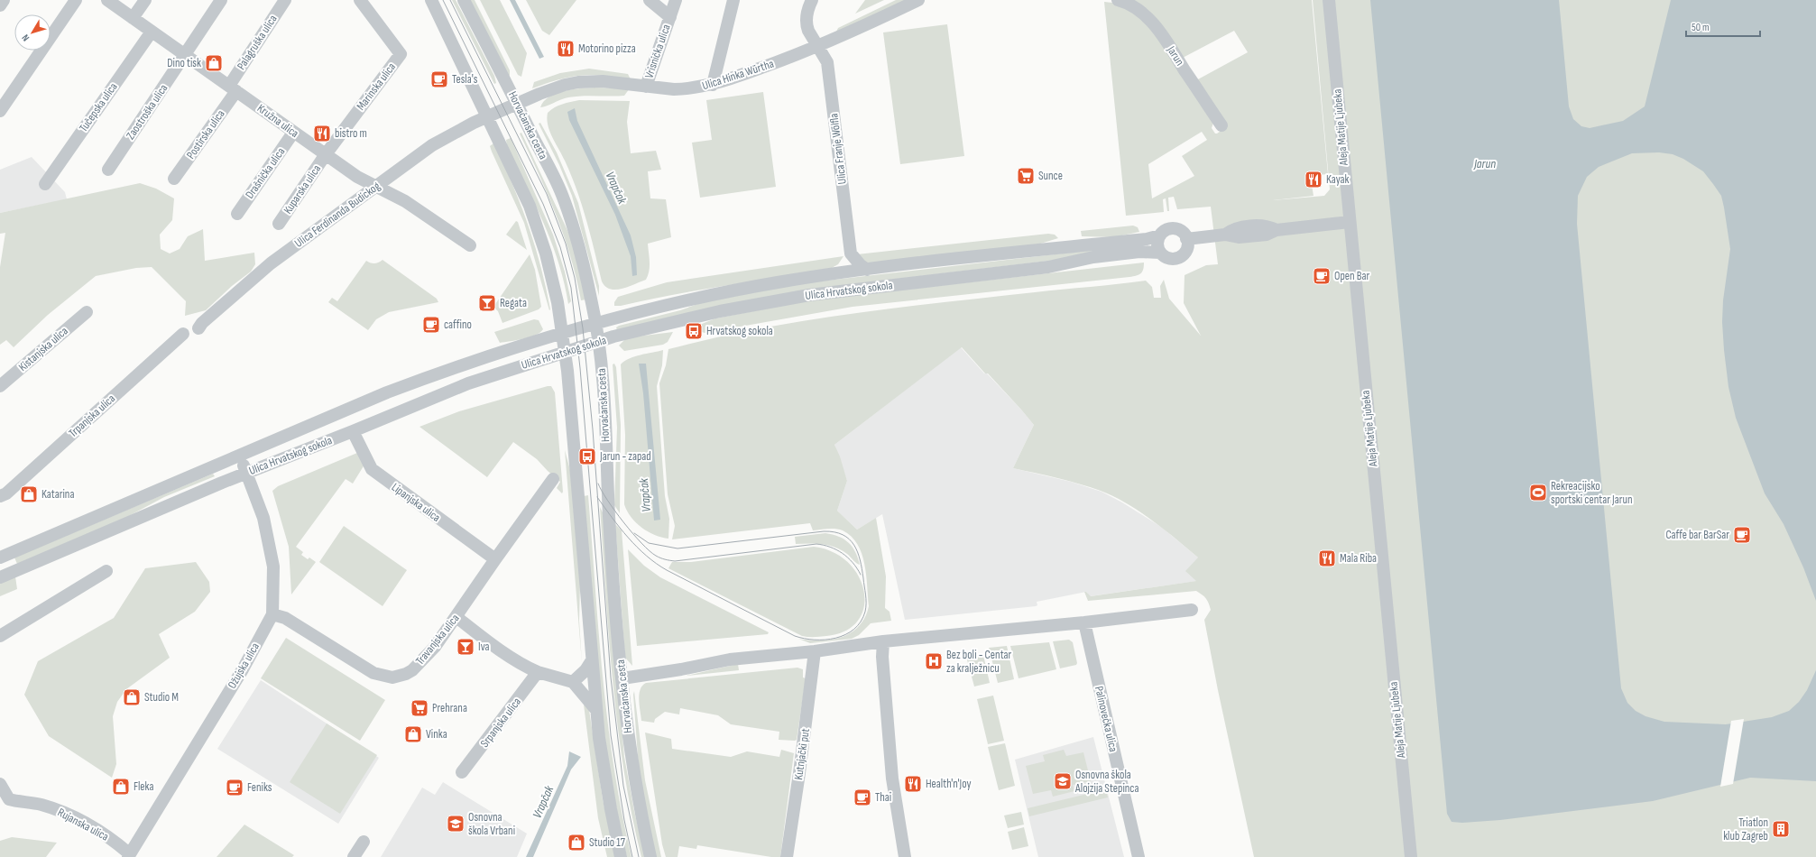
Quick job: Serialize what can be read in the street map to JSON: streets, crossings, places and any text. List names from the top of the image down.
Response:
{
  "streets": {
    "street": [
      "Palagruška ulica",
      "Vrisnička ulica",
      "Jarun",
      "Ulica Hinka Würtha",
      "Marinska ulica",
      "Tučepska ulica",
      "Zaostroška ulica",
      "Kružna ulica",
      "Horvaćanska cesta",
      "Aleja Matije Ljubeka",
      "Postirska ulica",
      "Ulica Franje Wölfla",
      "Drašnička ulica",
      "Kuparska ulica",
      "Ulica Ferdinanda Budickog",
      "Ulica Hrvatskog sokola",
      "Kistanjska ulica",
      "Trpanjska ulica",
      "Lipanjska ulica",
      "Travanjska ulica",
      "Ožujska ulica",
      "Palinovečka ulica",
      "Srpanjska ulica",
      "Kutnjački put",
      "Rujanska ulica"
    ]
  },
  "crossings": [
    ["Palagruška ulica", "Kružna ulica"],
    ["Palagruška ulica", "Postirska ulica"],
    ["Vrisnička ulica", "Ulica Hinka Würtha"],
    ["Ulica Hinka Würtha", "Horvaćanska cesta"],
    ["Ulica Hinka Würtha", "Ulica Franje Wölfla"],
    ["Ulica Hinka Würtha", "Ulica Ferdinanda Budickog"],
    ["Marinska ulica", "Kružna ulica"],
    ["Marinska ulica", "Kuparska ulica"],
    ["Tučepska ulica", "Kružna ulica"],
    ["Zaostroška ulica", "Kružna ulica"],
    ["Kružna ulica", "Postirska ulica"],
    ["Kružna ulica", "Drašnička ulica"],
    ["Kružna ulica", "Kuparska ulica"],
    ["Kružna ulica", "Ulica Ferdinanda Budickog"],
    ["Horvaćanska cesta", "Ulica Hrvatskog sokola"],
    ["Ulica Hrvatskog sokola", "Lipanjska ulica"],
    ["Ulica Hrvatskog sokola", "Ožujska ulica"],
    ["Lipanjska ulica", "Travanjska ulica"],
    ["Travanjska ulica", "Ožujska ulica"],
    ["Ožujska ulica", "Rujanska ulica"]
  ],
  "water": ["Jarun", "Vrapčak"],
  "places": {
    "restaurant": [
      "Motorino pizza",
      "bistro m",
      "Kayak",
      "Mala Riba",
      "Health'n'Joy"
    ],
    "shop": [
      "Dino tisk",
      "Katarina",
      "Studio M",
      "Vinka",
      "Fleka",
      "Studio 17"
    ],
    "cafe": [
      "Tesla's",
      "Open Bar",
      "caffino",
      "Caffe bar BarSar",
      "Feniks",
      "Thai"
    ],
    "supermarket": ["Sunce", "Prehrana"],
    "bar": ["Regata", "Iva"],
    "bus stop": ["Hrvatskog sokola", "Jarun - zapad"],
    "sports": ["Rekreacijsko sportski centar Jarun"],
    "hospital": ["Bez boli - Centar za kralježnicu"],
    "school or university": ["Osnovna škola Alojzija Stepinca", "Osnovna škola Vrbani"],
    "building": ["Triatlon klub Zagreb"]
  },
  "scale_bar": "50 m",
  "north": "bottom left"
}
